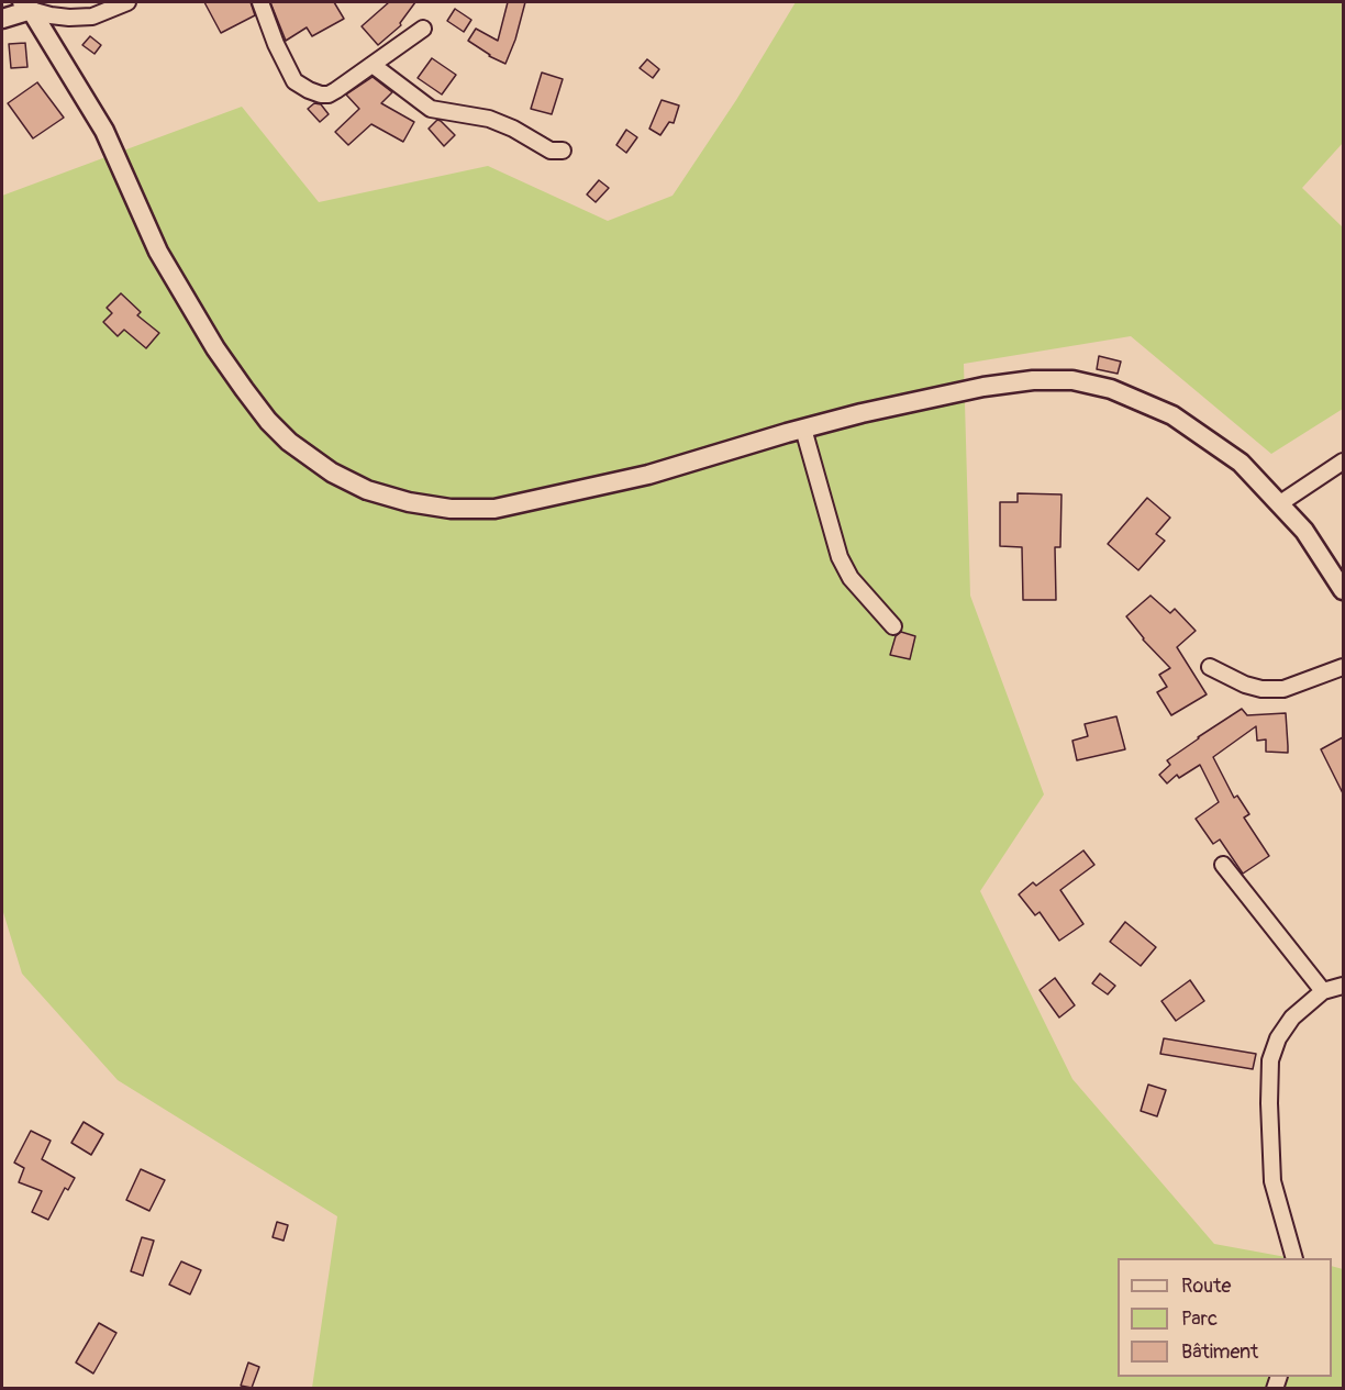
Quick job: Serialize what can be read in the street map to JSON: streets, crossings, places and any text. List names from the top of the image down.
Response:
{
  "legend": ["Route", "Parc", "Bâtiment"]
}
